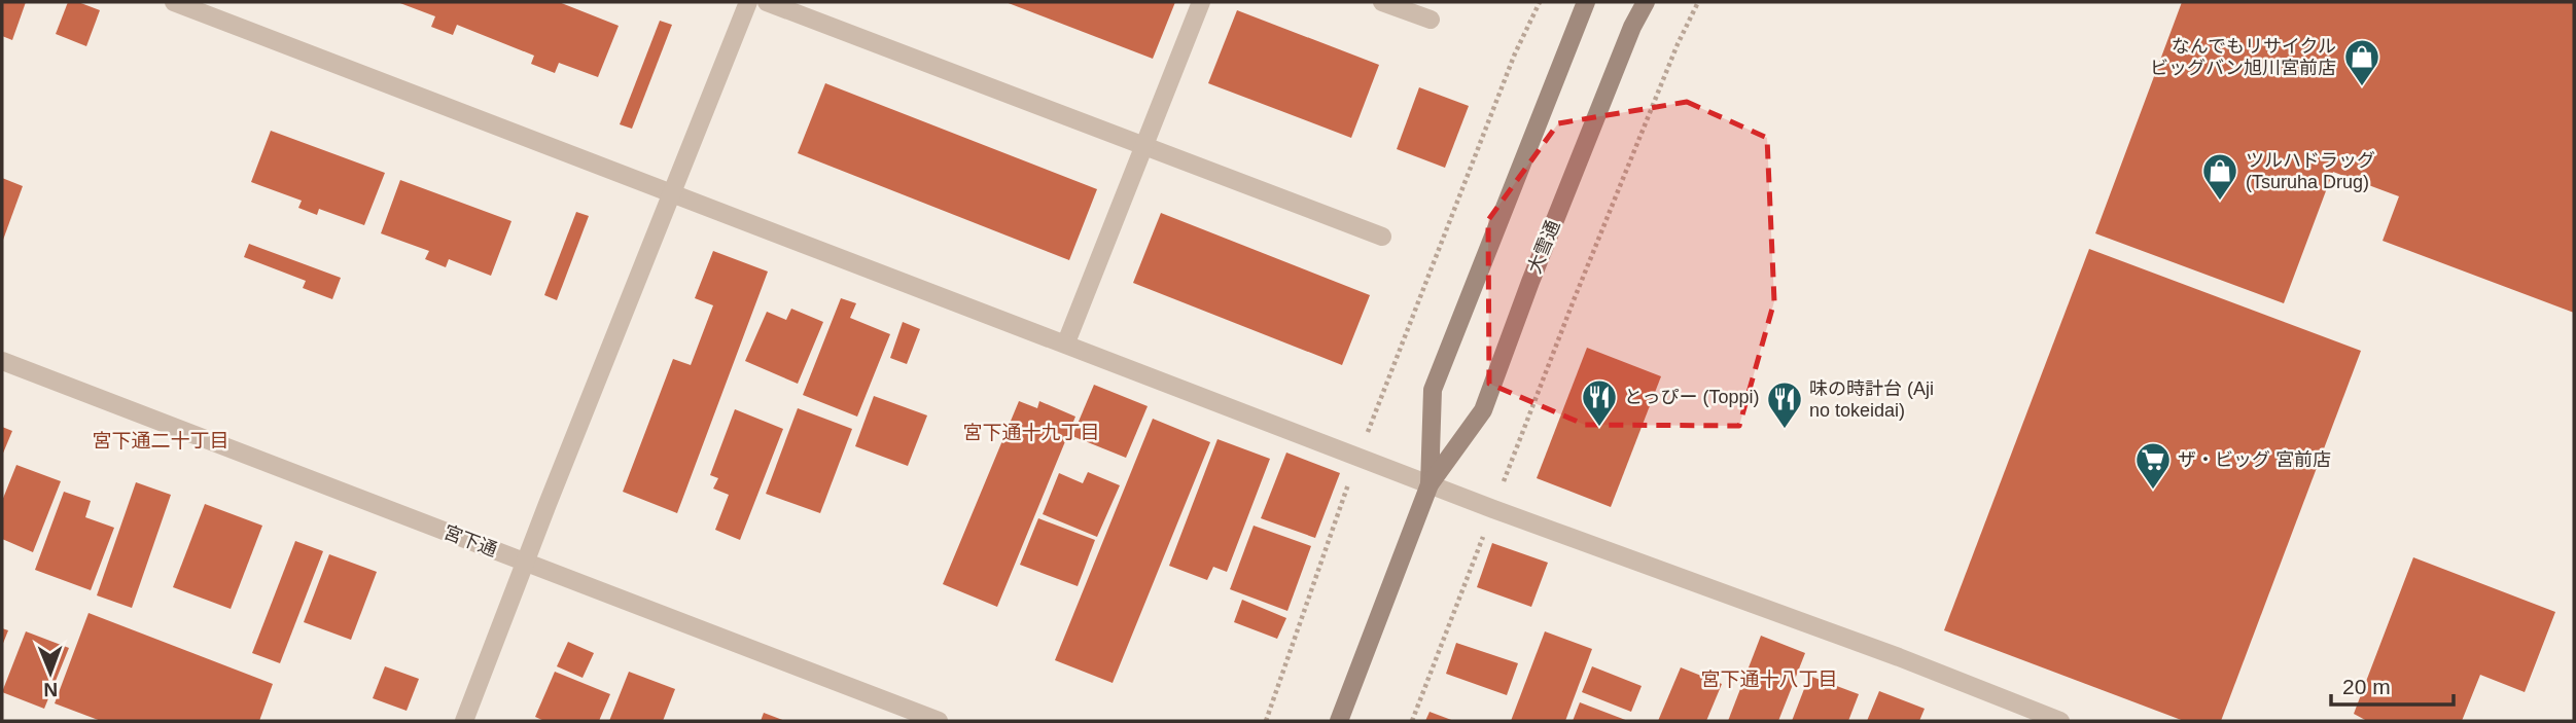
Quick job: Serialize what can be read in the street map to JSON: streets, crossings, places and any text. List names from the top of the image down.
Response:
{
  "streets": {
    "main road": ["大雪通"],
    "street": ["宮下通"]
  },
  "districts": ["宮下通十九丁目", "宮下通二十丁目", "宮下通十八丁目"],
  "places": {
    "shop": ["なんでもリサイクル ビッグバン旭川宮前店", "ツルハドラッグ (Tsuruha Drug)"],
    "restaurant": ["とっぴー (Toppi)", "味の時計台 (Aji no tokeidai)"],
    "supermarket": ["ザ・ビッグ 宮前店"]
  },
  "scale_bar": "20 m",
  "north": "bottom"
}
